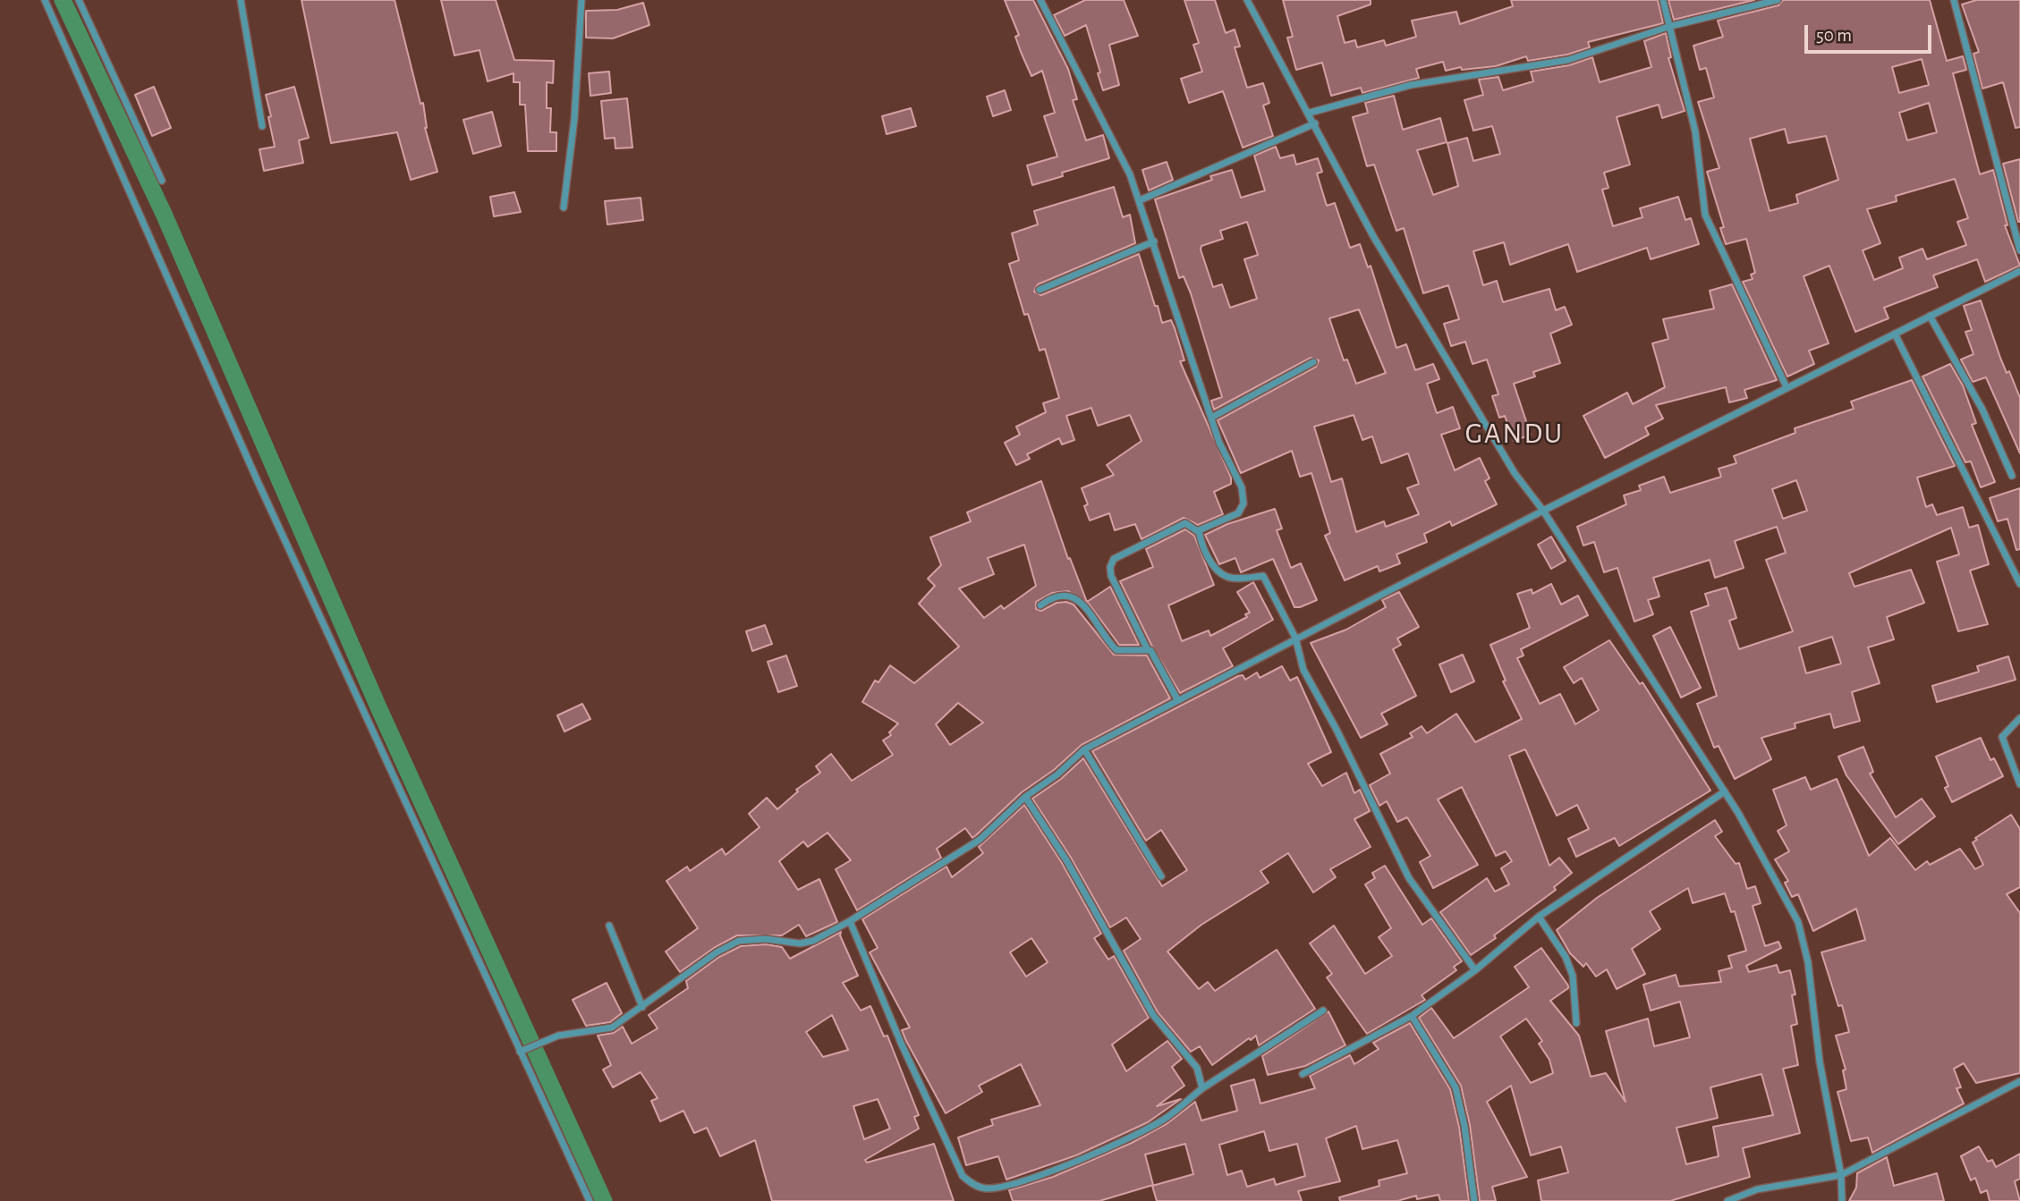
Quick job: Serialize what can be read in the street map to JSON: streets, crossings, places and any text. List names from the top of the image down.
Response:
{
  "districts": ["GANDU"],
  "scale_bar": "50 m"
}
